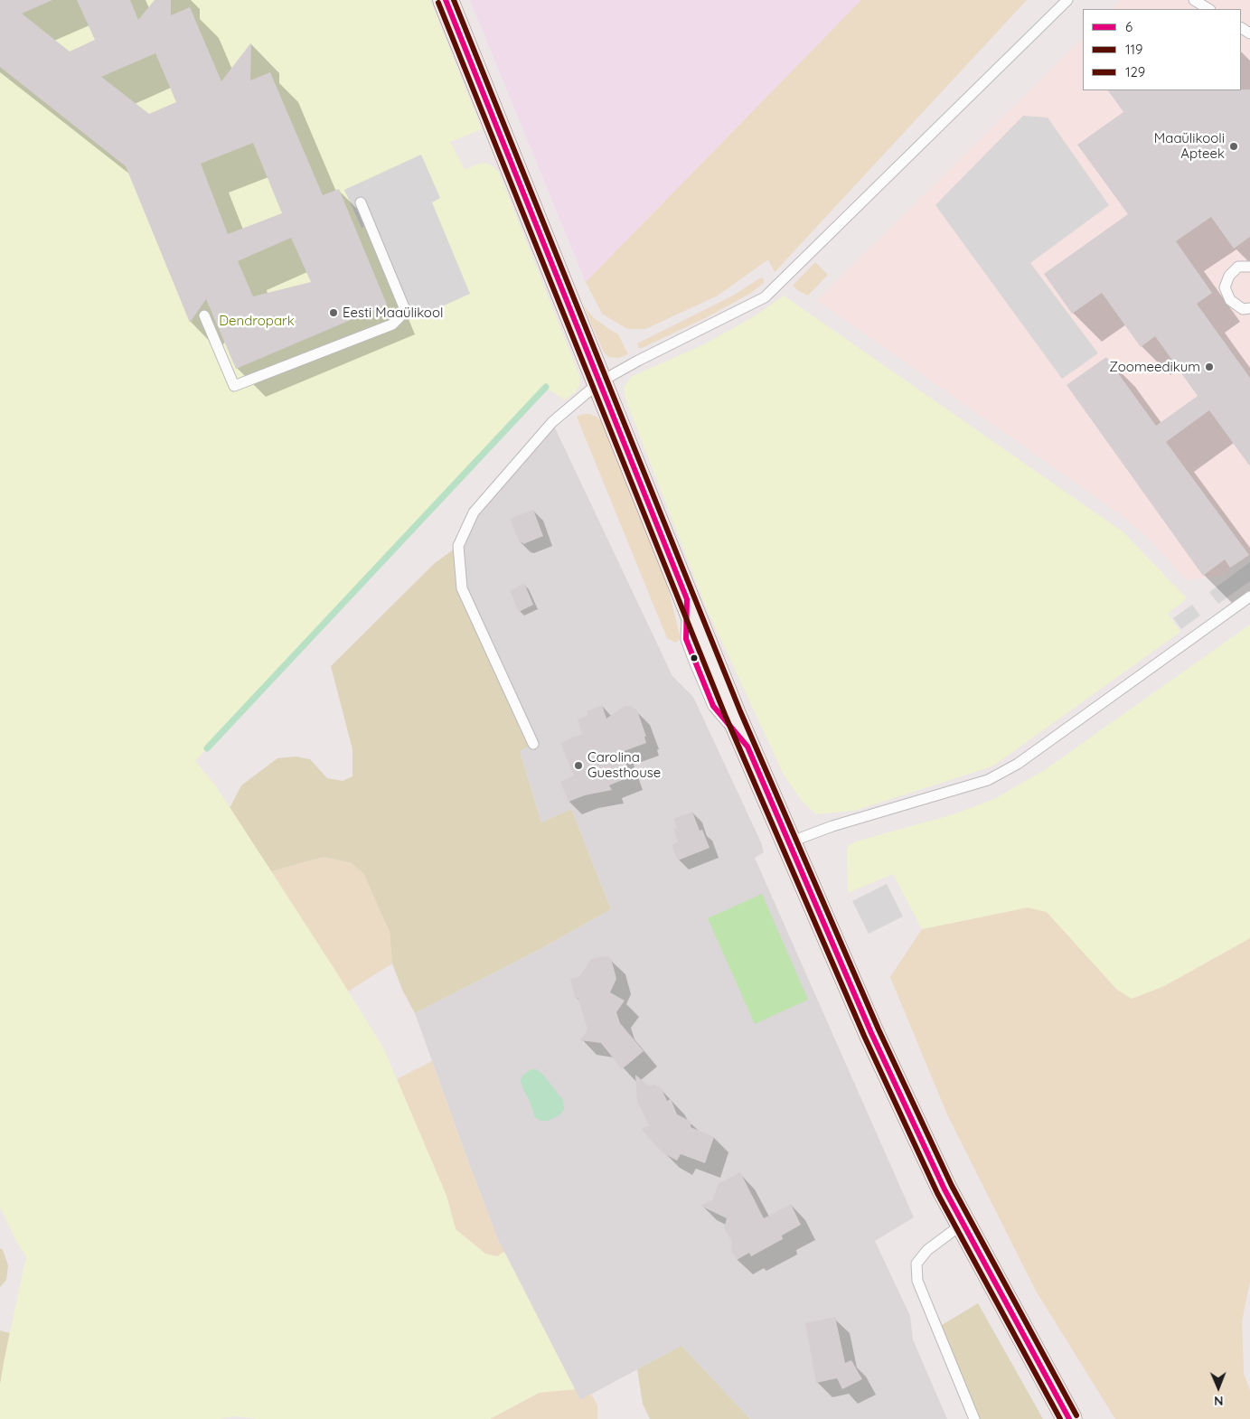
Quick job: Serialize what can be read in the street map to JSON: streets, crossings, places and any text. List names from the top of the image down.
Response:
{
  "parks": ["Dendropark"],
  "places": [
    "Maaülikooli Apteek",
    "Eesti Maaülikool",
    "Zoomeedikum",
    "Carolina Guesthouse"
  ],
  "lines": ["transit line 6", "transit line 129", "transit line 119"],
  "legend": ["6", "119", "129"],
  "north": "bottom"
}
